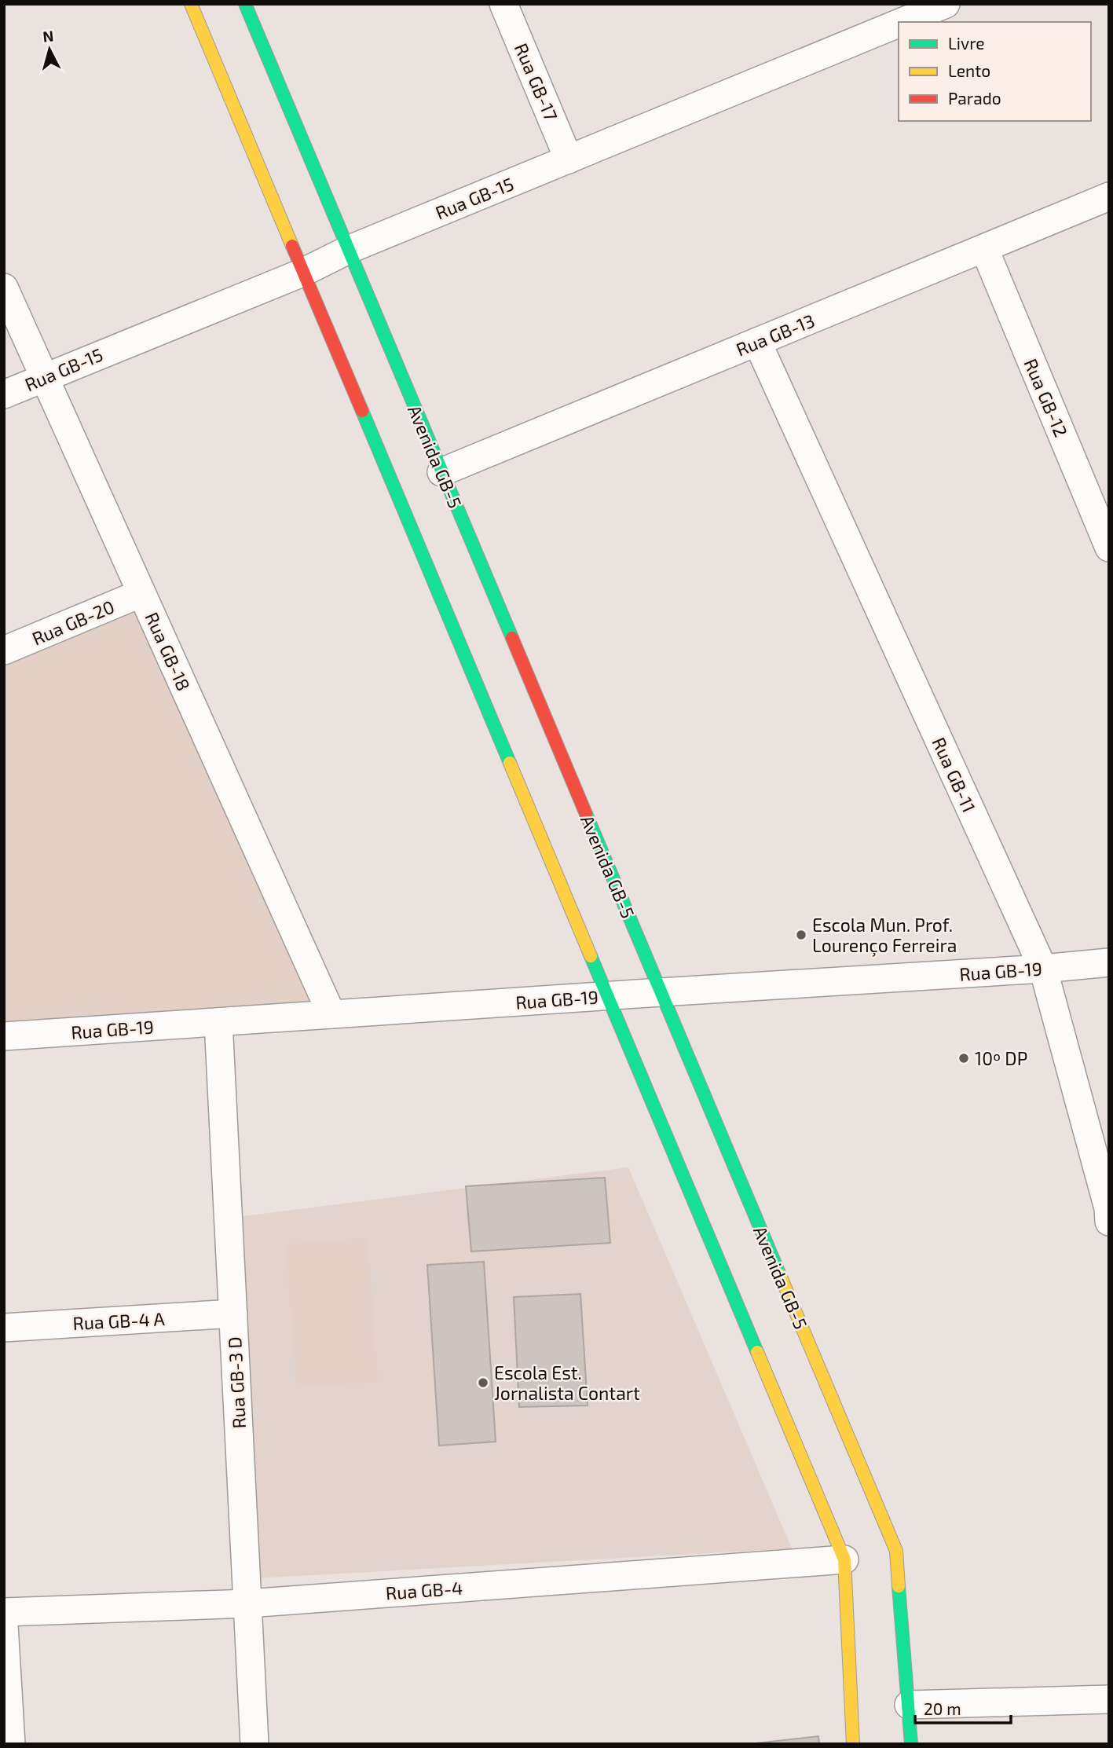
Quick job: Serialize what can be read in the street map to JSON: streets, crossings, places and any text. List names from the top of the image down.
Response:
{
  "streets": {
    "street": [
      "Rua GB-17",
      "Rua GB-15",
      "Rua GB-13",
      "Rua GB-12",
      "Avenida GB-5",
      "Rua GB-20",
      "Rua GB-18",
      "Rua GB-11",
      "Rua GB-19",
      "Rua GB-4 A",
      "Rua GB-3 D",
      "Rua GB-4"
    ]
  },
  "crossings": [
    ["Rua GB-17", "Rua GB-15"],
    ["Rua GB-15", "Avenida GB-5"],
    ["Rua GB-15", "Rua GB-18"],
    ["Rua GB-13", "Rua GB-12"],
    ["Rua GB-13", "Avenida GB-5"],
    ["Rua GB-13", "Rua GB-11"],
    ["Avenida GB-5", "Rua GB-19"],
    ["Rua GB-20", "Rua GB-18"],
    ["Rua GB-18", "Rua GB-19"],
    ["Rua GB-11", "Rua GB-19"],
    ["Rua GB-19", "Rua GB-3 D"],
    ["Rua GB-4 A", "Rua GB-3 D"],
    ["Rua GB-3 D", "Rua GB-4"]
  ],
  "places": ["Escola Mun. Prof. Lourenço Ferreira", "10º DP", "Escola Est. Jornalista Contart"],
  "legend": ["Livre", "Lento", "Parado"],
  "scale_bar": "20 m",
  "north": "top"
}
